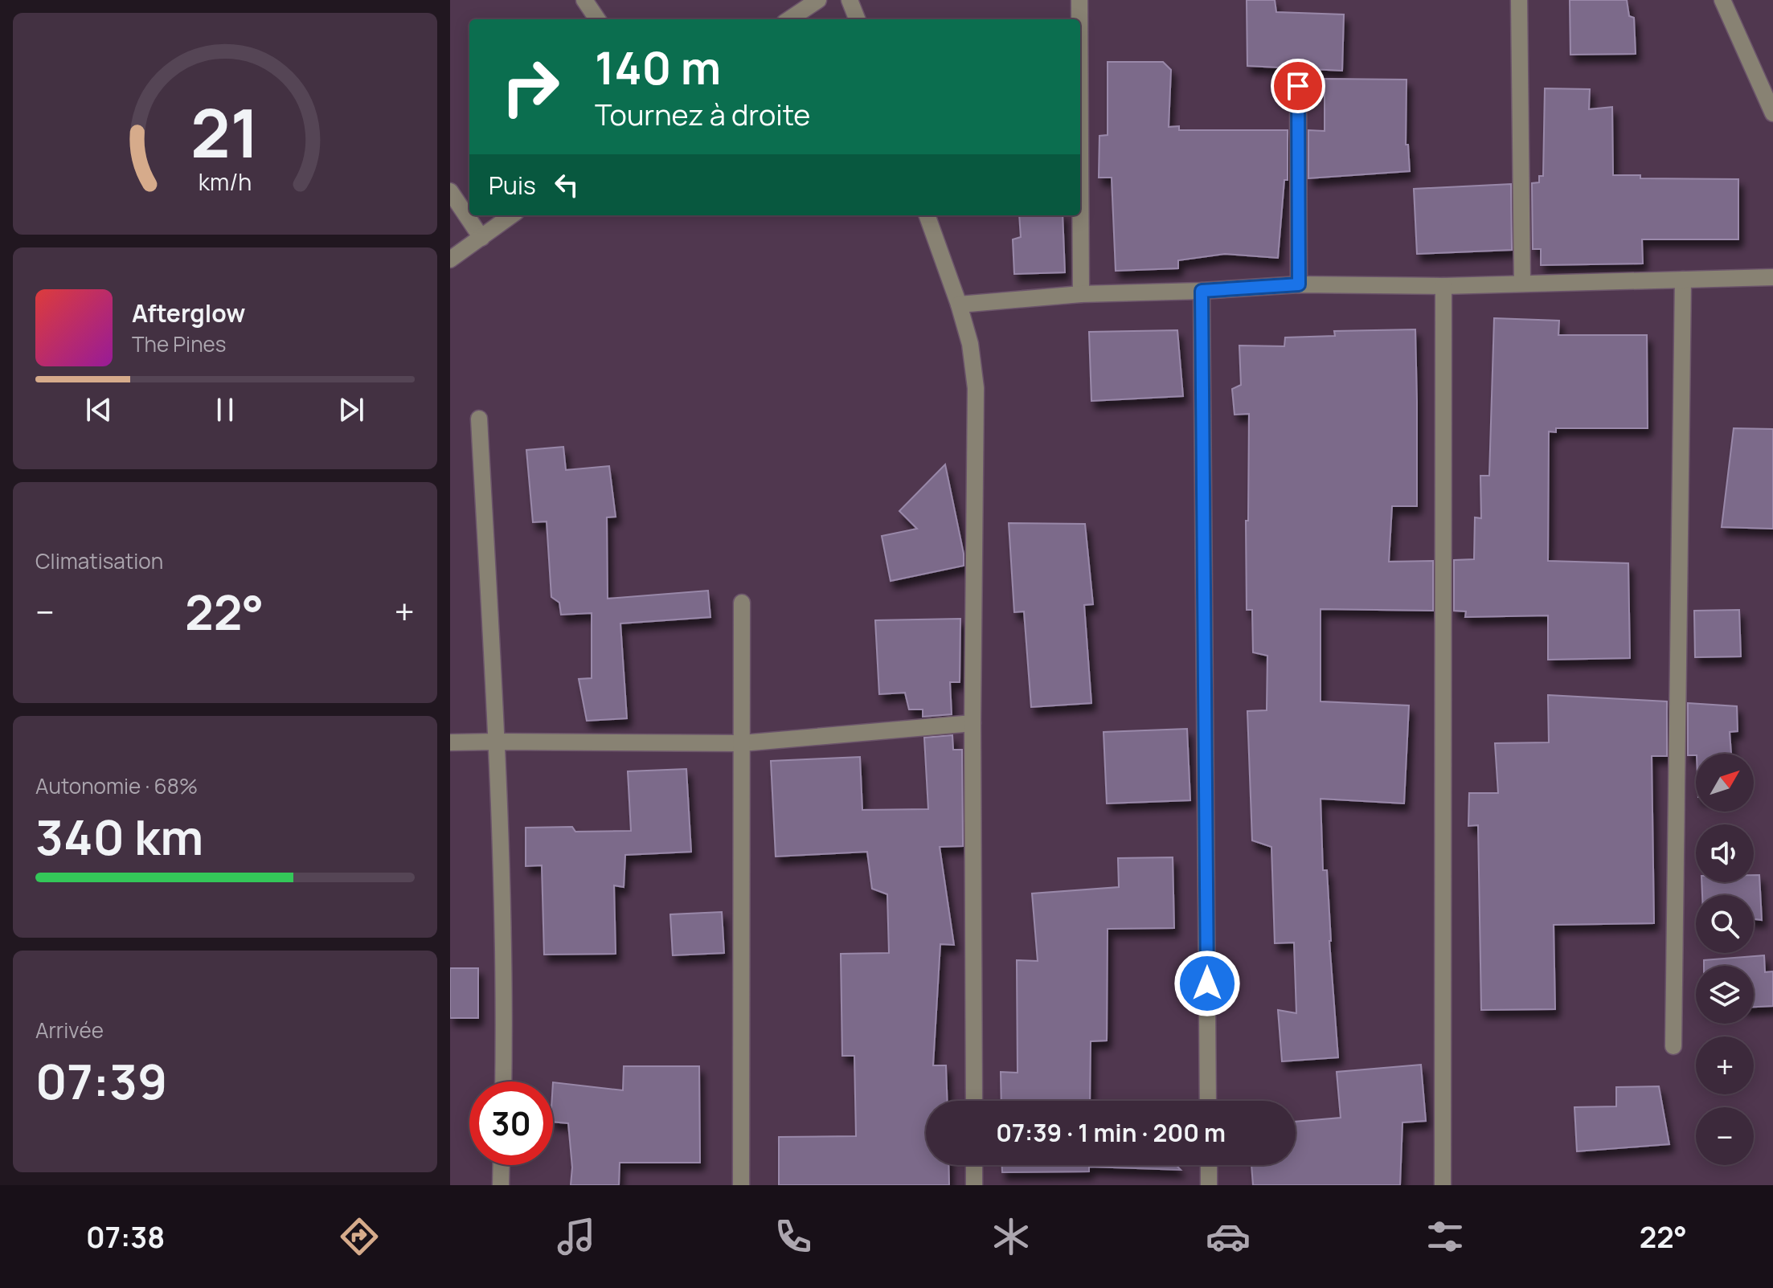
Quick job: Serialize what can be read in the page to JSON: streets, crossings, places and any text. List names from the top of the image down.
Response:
{
  "north": "top right",
  "page": {
    "turn": ["140 m", "Tournez à droite"],
    "then": "Puis",
    "song": ["Afterglow", "The Pines"],
    "tile": [
      "Climatisation",
      ["Autonomie · 68%", "340 km"],
      ["Arrivée", "07:39"]
    ],
    "heat": ["−", "22°", "+"],
    "map_buttons": ["+", "−"],
    "limit": "30",
    "trip": "07:39 · 1 min · 200 m",
    "tabs": ["07:38", "22°"],
    "gauge": ["21", "km/h"]
  }
}
